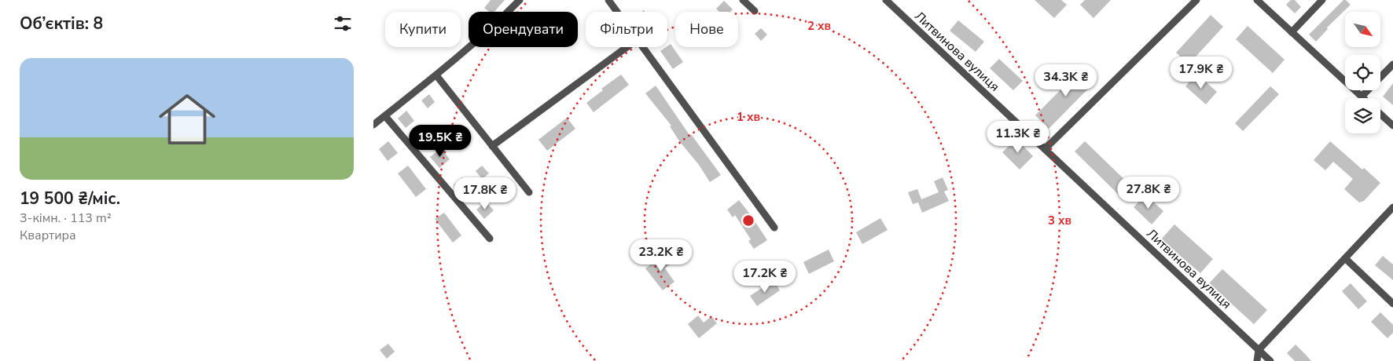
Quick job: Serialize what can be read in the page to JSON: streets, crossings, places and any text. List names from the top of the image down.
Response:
{
  "streets": {
    "street": ["Литвинова вулиця"]
  },
  "north": "bottom right",
  "page": {
    "heading": "Об’єктів: 8",
    "chip": [
      "Купити",
      "Орендувати",
      "Фільтри",
      "Нове"
    ],
    "list": [
      {
        "name": "19 500 ₴/міс.",
        "note": "3-кімн. · 113 m² · Квартира"
      }
    ],
    "price": [
      "17.9K ₴",
      "34.3K ₴",
      "11.3K ₴",
      "19.5K ₴",
      "27.8K ₴",
      "17.8K ₴",
      "23.2K ₴",
      "17.2K ₴"
    ]
  },
  "rings": ["2 хв", "1 хв", "3 хв"]
}
